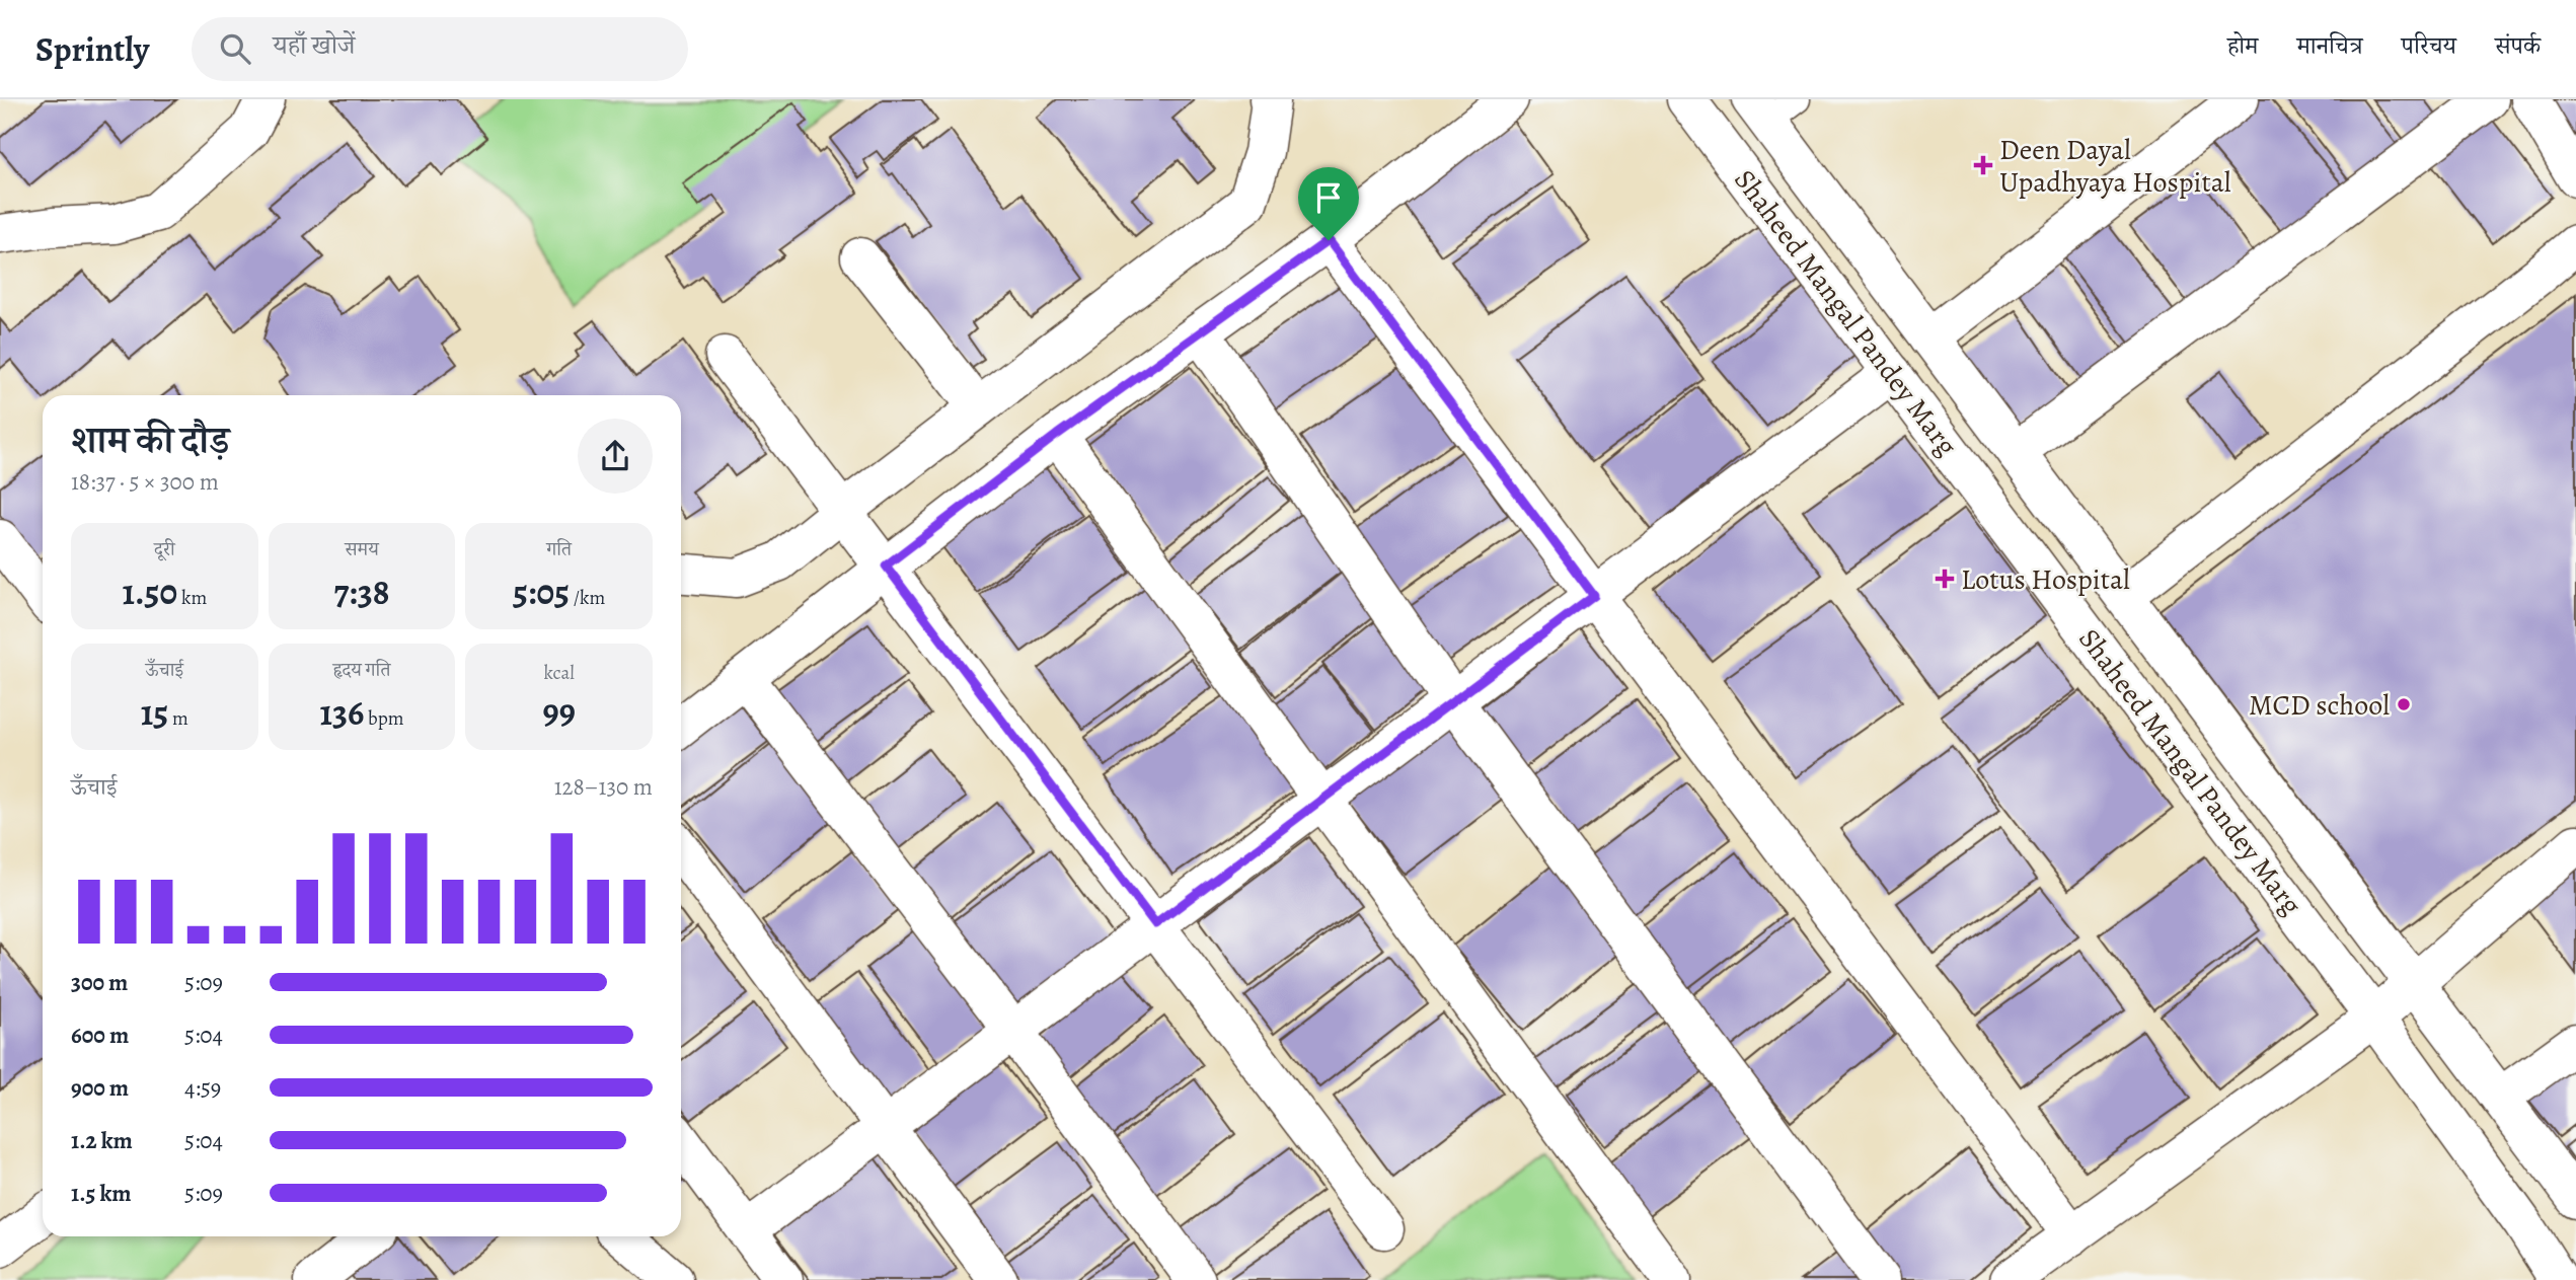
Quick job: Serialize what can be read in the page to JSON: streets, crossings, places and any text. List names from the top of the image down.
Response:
{
  "streets": {
    "street": ["Shaheed Mangal Pandey Marg"]
  },
  "places": {
    "health": ["Deen Dayal Upadhyaya Hospital", "Lotus Hospital"],
    "other": ["MCD school"]
  },
  "page": {
    "header": "Sprintly",
    "search": "यहाँ खोजें",
    "nav": [
      "होम",
      "मानचित्र",
      "परिचय",
      "संपर्क"
    ],
    "heading": ["शाम की दौड़", "18:37 · 5 × 300 m"],
    "stats": [
      ["दूरी", "1.50 km"],
      ["समय", "7:38"],
      ["गति", "5:05 /km"],
      ["ऊँचाई", "15 m"],
      ["हृदय गति", "136 bpm"],
      ["kcal", "99"]
    ],
    "chart": ["ऊँचाई", "128–130 m"],
    "list": [
      {
        "name": "300 m",
        "note": "5:09"
      },
      {
        "name": "600 m",
        "note": "5:04"
      },
      {
        "name": "900 m",
        "note": "4:59"
      },
      {
        "name": "1.2 km",
        "note": "5:04"
      },
      {
        "name": "1.5 km",
        "note": "5:09"
      }
    ]
  }
}
